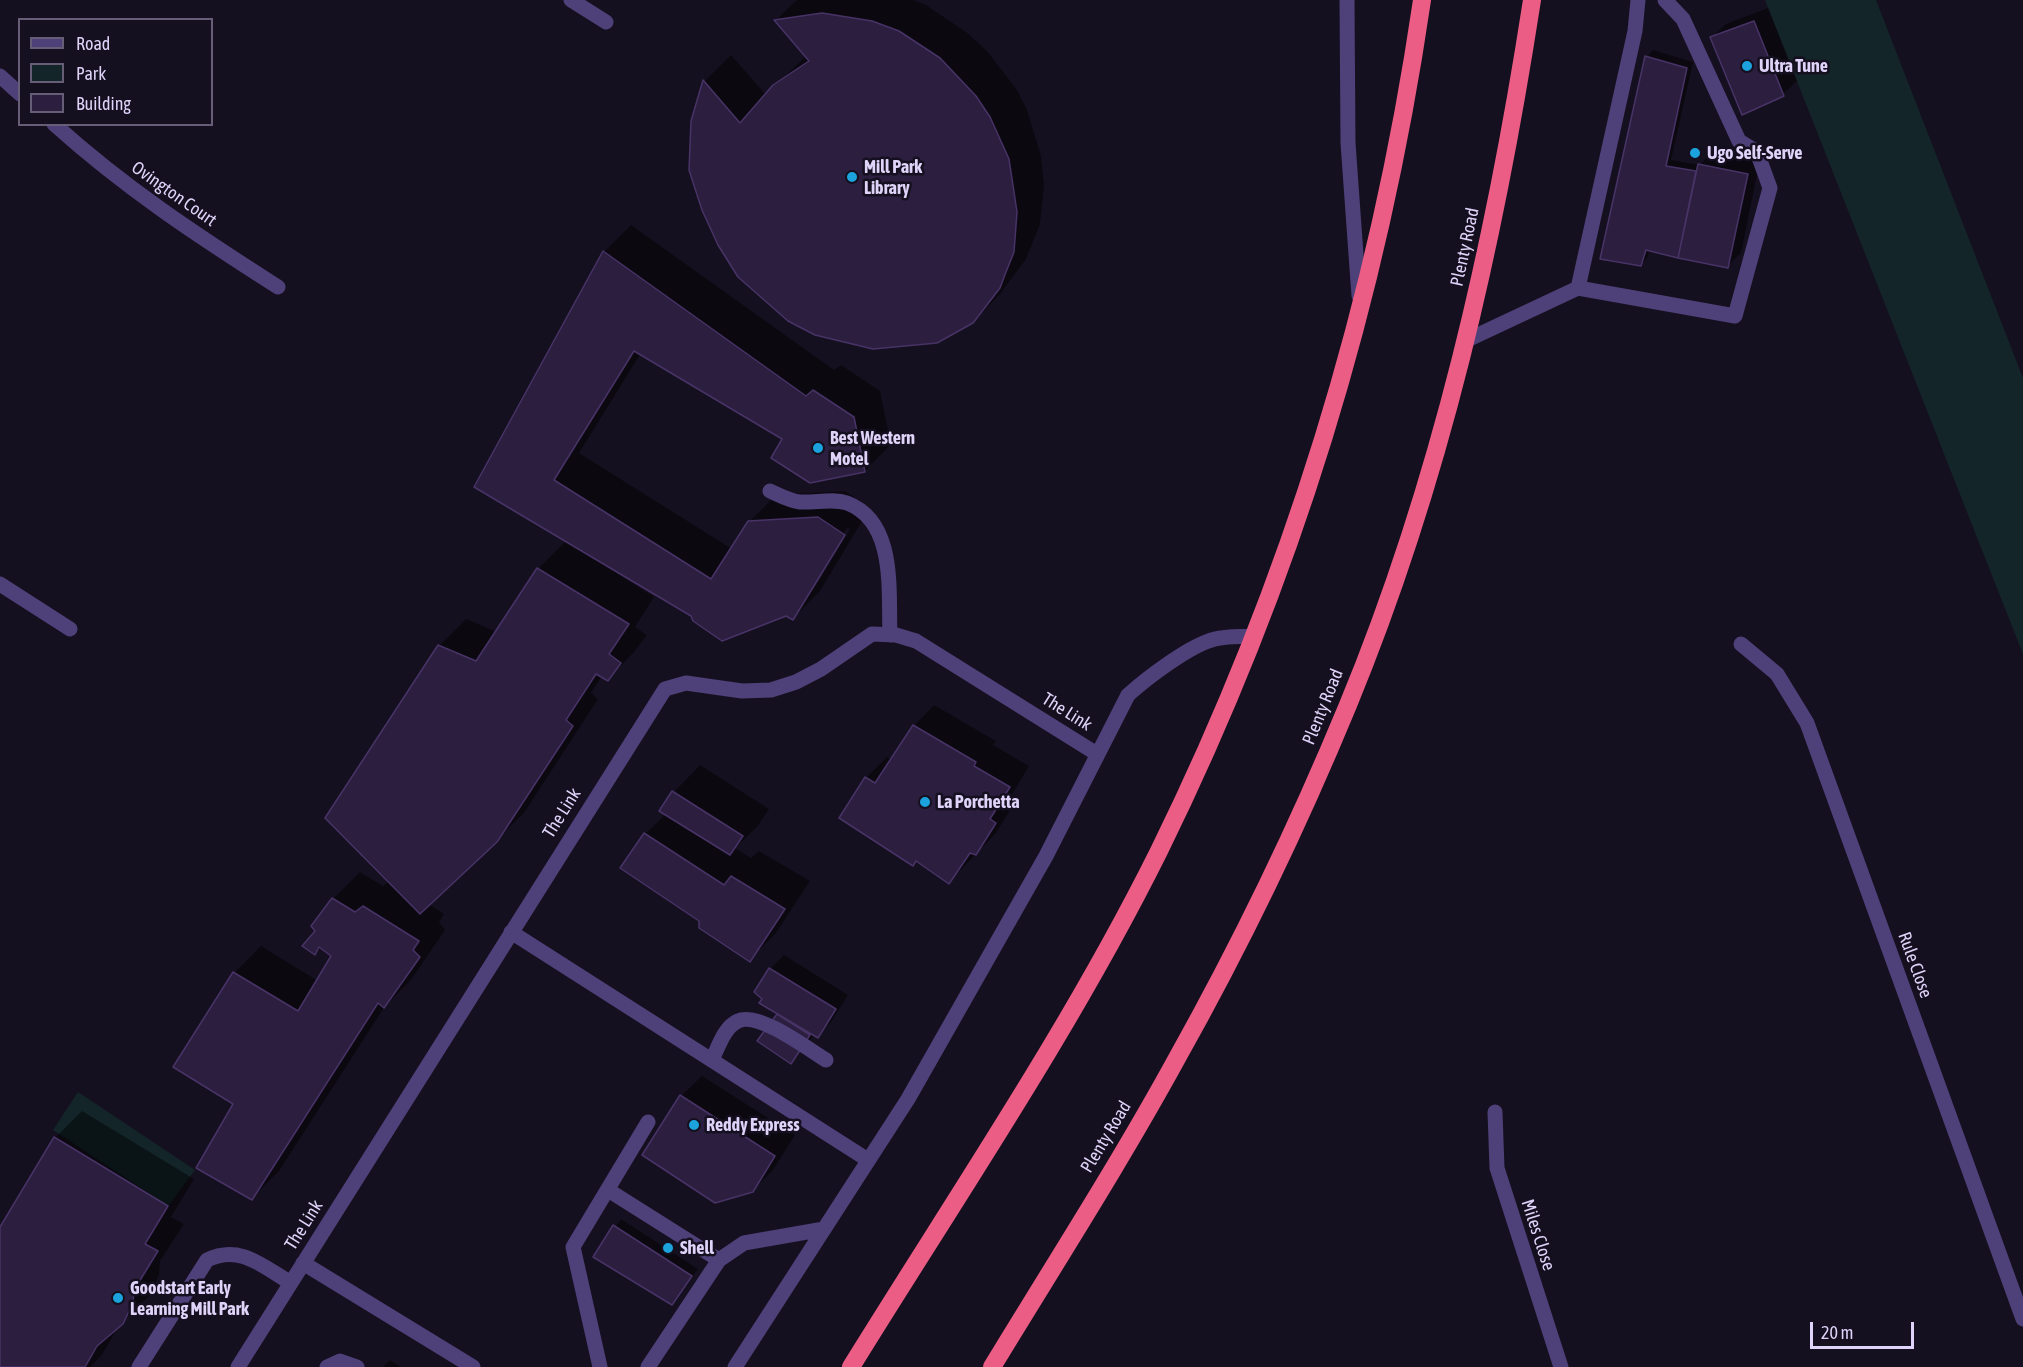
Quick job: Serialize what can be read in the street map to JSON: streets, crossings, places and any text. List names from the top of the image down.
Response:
{
  "streets": {
    "highway": ["Plenty Road"],
    "street": [
      "Ovington Court",
      "The Link",
      "Rule Close",
      "Miles Close"
    ]
  },
  "places": [
    "Ultra Tune",
    "Ugo Self-Serve",
    "Mill Park Library",
    "Best Western Motel",
    "La Porchetta",
    "Reddy Express",
    "Shell",
    "Goodstart Early Learning Mill Park"
  ],
  "legend": ["Road", "Park", "Building"],
  "scale_bar": "20 m"
}
